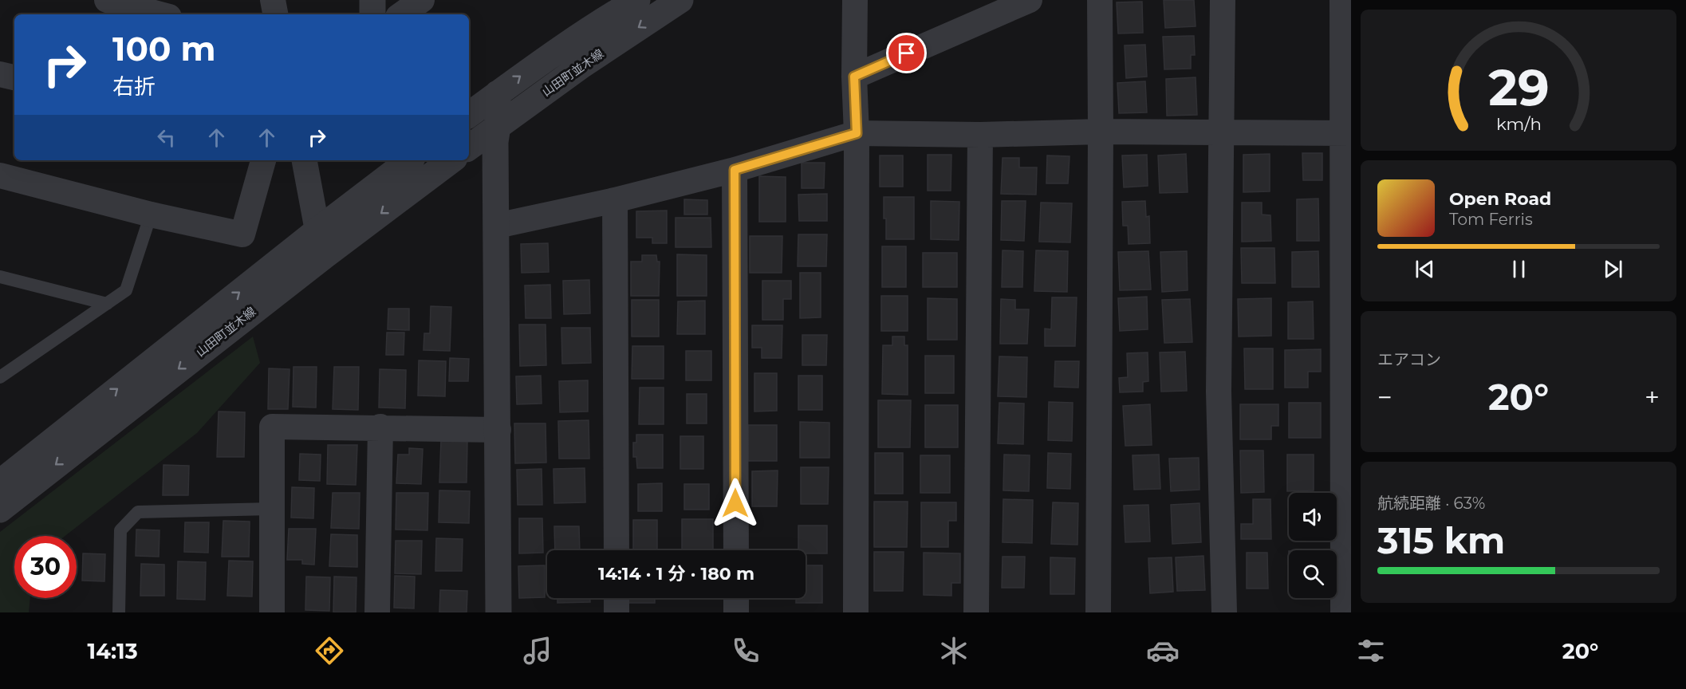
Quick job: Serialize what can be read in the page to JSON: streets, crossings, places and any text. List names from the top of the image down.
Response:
{
  "streets": {
    "street": ["山田町並木線"]
  },
  "page": {
    "turn": ["100 m", "右折"],
    "song": ["Open Road", "Tom Ferris"],
    "tile": [
      "エアコン",
      ["航続距離 · 63%", "315 km"]
    ],
    "heat": ["−", "20°", "+"],
    "limit": "30",
    "trip": "14:14 · 1 分 · 180 m",
    "tabs": ["14:13", "20°"],
    "gauge": ["29", "km/h"]
  }
}
